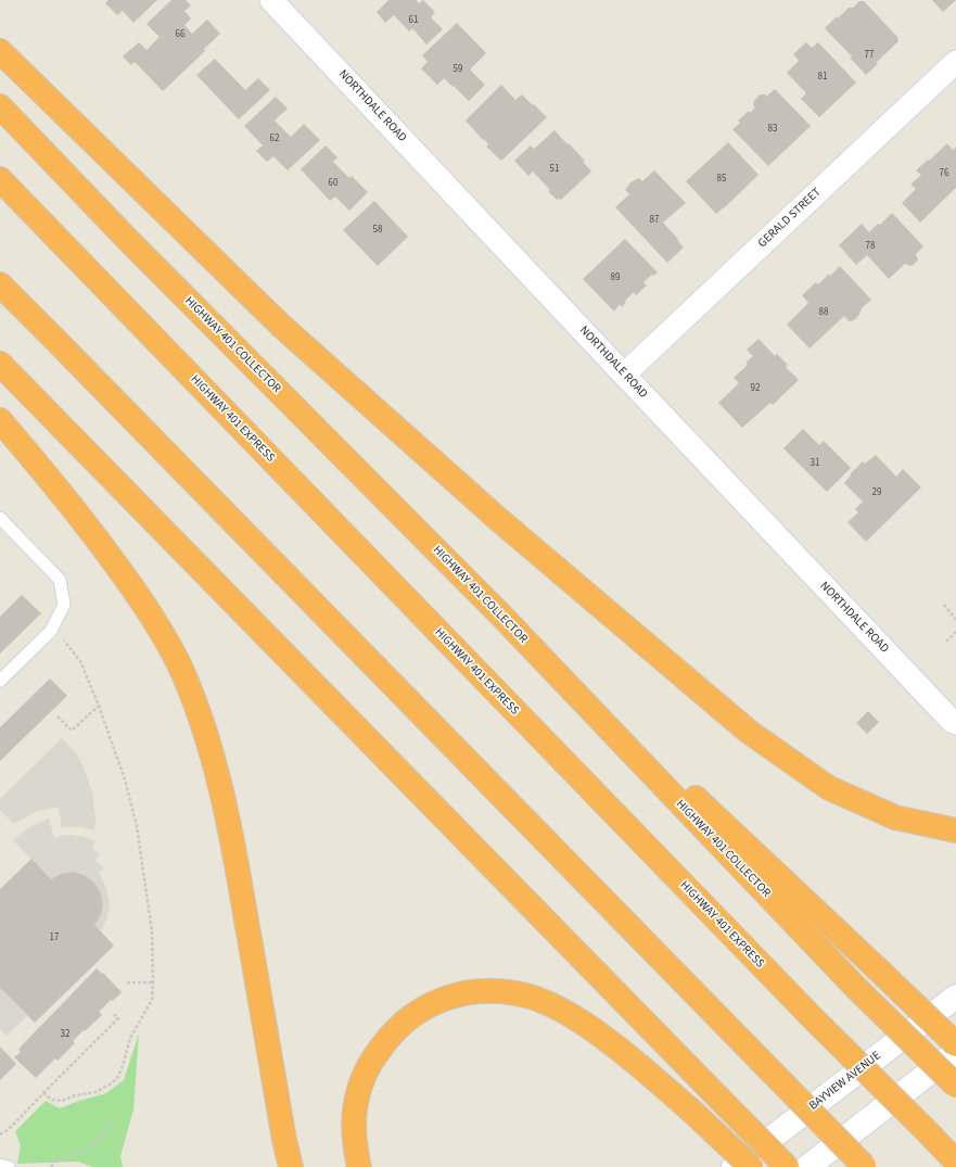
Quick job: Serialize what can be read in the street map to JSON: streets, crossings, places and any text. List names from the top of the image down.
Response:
{
  "streets": {
    "highway": ["HIGHWAY 401 COLLECTOR", "HIGHWAY 401 EXPRESS"],
    "main road": ["BAYVIEW AVENUE"],
    "street": ["NORTHDALE ROAD", "GERALD STREET"]
  },
  "crossings": [
    ["NORTHDALE ROAD", "GERALD STREET"]
  ],
  "house_numbers": [
    "61",
    "66",
    "77",
    "59",
    "81",
    "83",
    "62",
    "51",
    "76",
    "85",
    "60",
    "87",
    "58",
    "78",
    "89",
    "88",
    "92",
    "31",
    "29",
    "17",
    "32"
  ]
}
